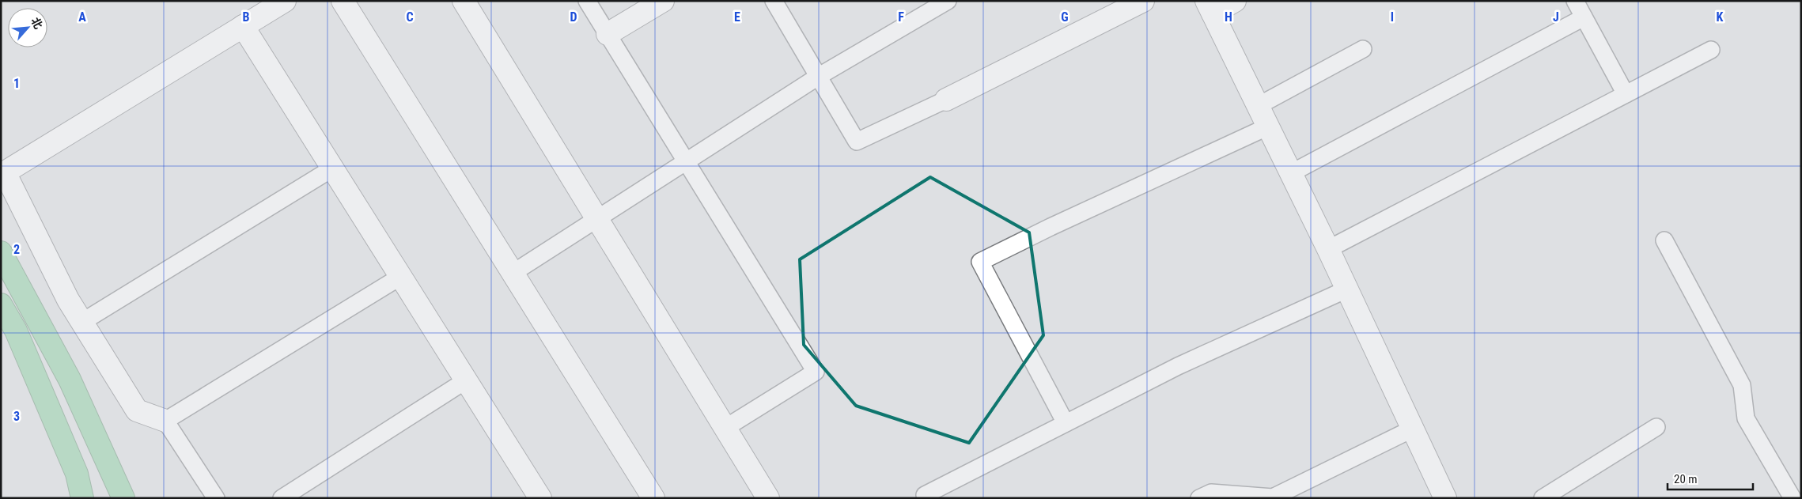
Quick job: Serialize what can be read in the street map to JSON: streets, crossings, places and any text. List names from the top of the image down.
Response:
{
  "scale_bar": "20 m",
  "north": "top right",
  "grid": {
    "columns": [
      "A",
      "B",
      "C",
      "D",
      "E",
      "F",
      "G",
      "H",
      "I",
      "J",
      "K"
    ],
    "rows": ["1", "2", "3"]
  }
}
